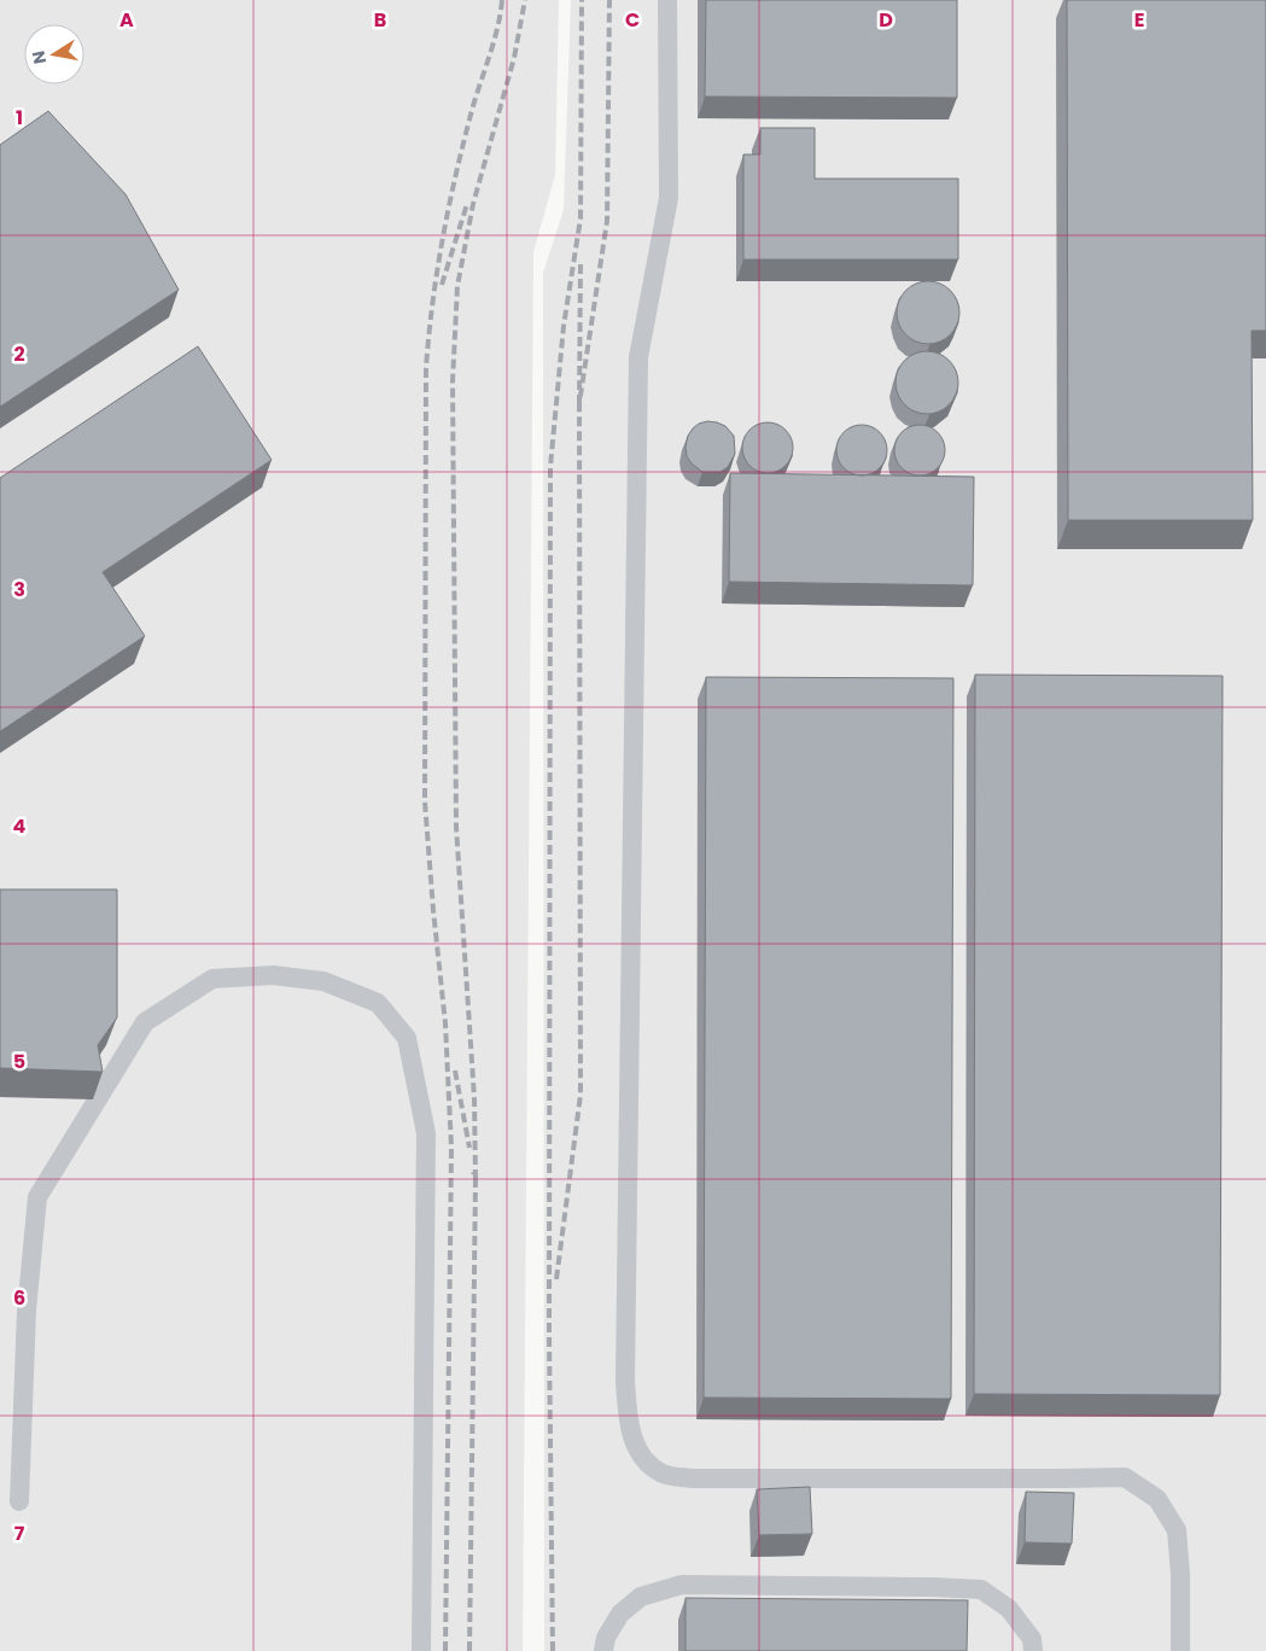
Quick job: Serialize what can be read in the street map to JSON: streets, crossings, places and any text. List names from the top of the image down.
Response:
{
  "north": "left",
  "grid": {
    "columns": [
      "A",
      "B",
      "C",
      "D",
      "E"
    ],
    "rows": [
      "1",
      "2",
      "3",
      "4",
      "5",
      "6",
      "7"
    ]
  }
}
